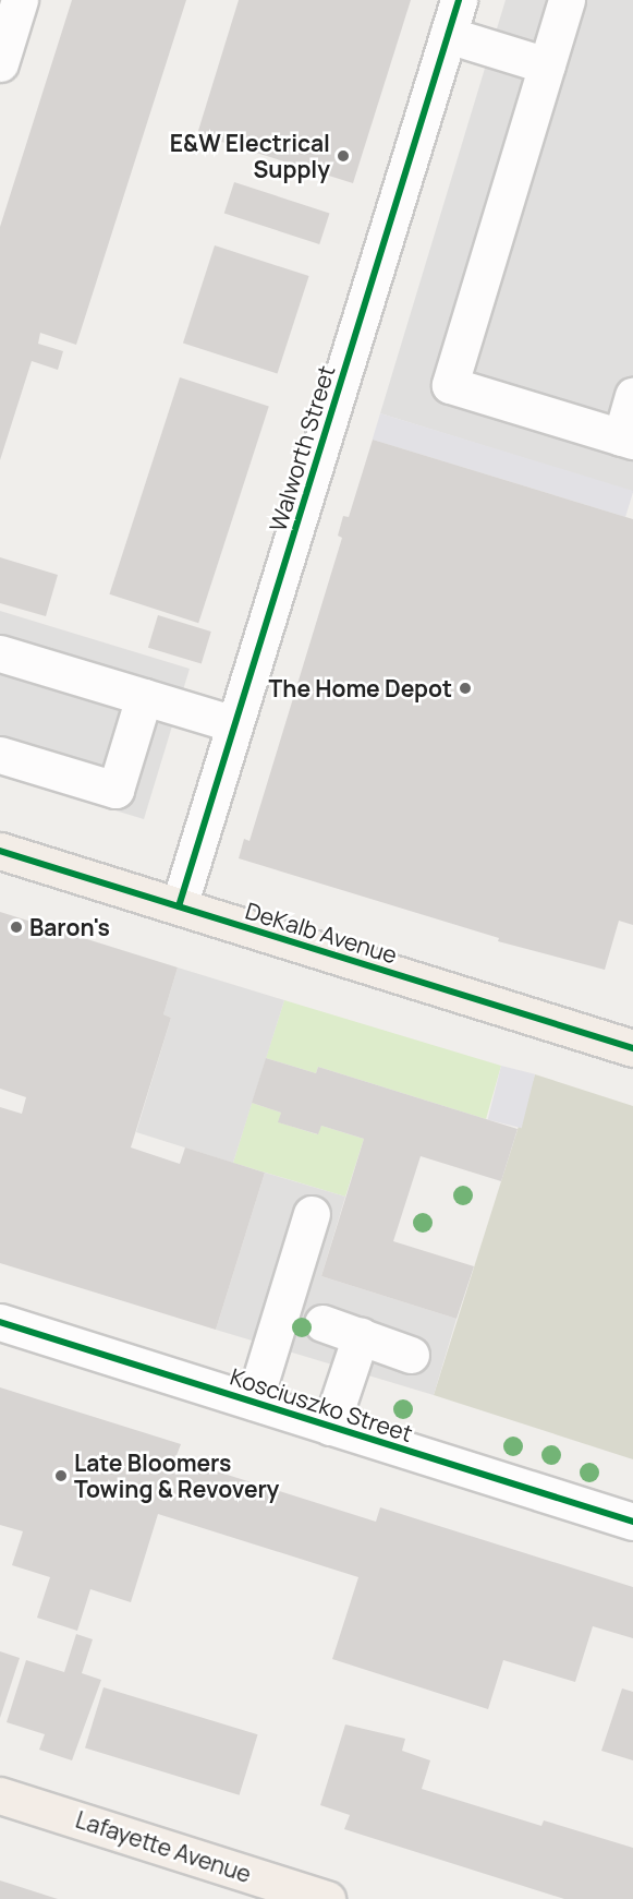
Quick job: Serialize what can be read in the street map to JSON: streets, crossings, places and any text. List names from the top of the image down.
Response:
{
  "streets": {
    "main road": ["DeKalb Avenue", "Lafayette Avenue"],
    "street": ["Walworth Street", "Kosciuszko Street"]
  },
  "crossings": [
    ["Walworth Street", "DeKalb Avenue"]
  ],
  "places": [
    "E&W Electrical Supply",
    "The Home Depot",
    "Baron's",
    "Late Bloomers Towing & Revovery"
  ]
}
